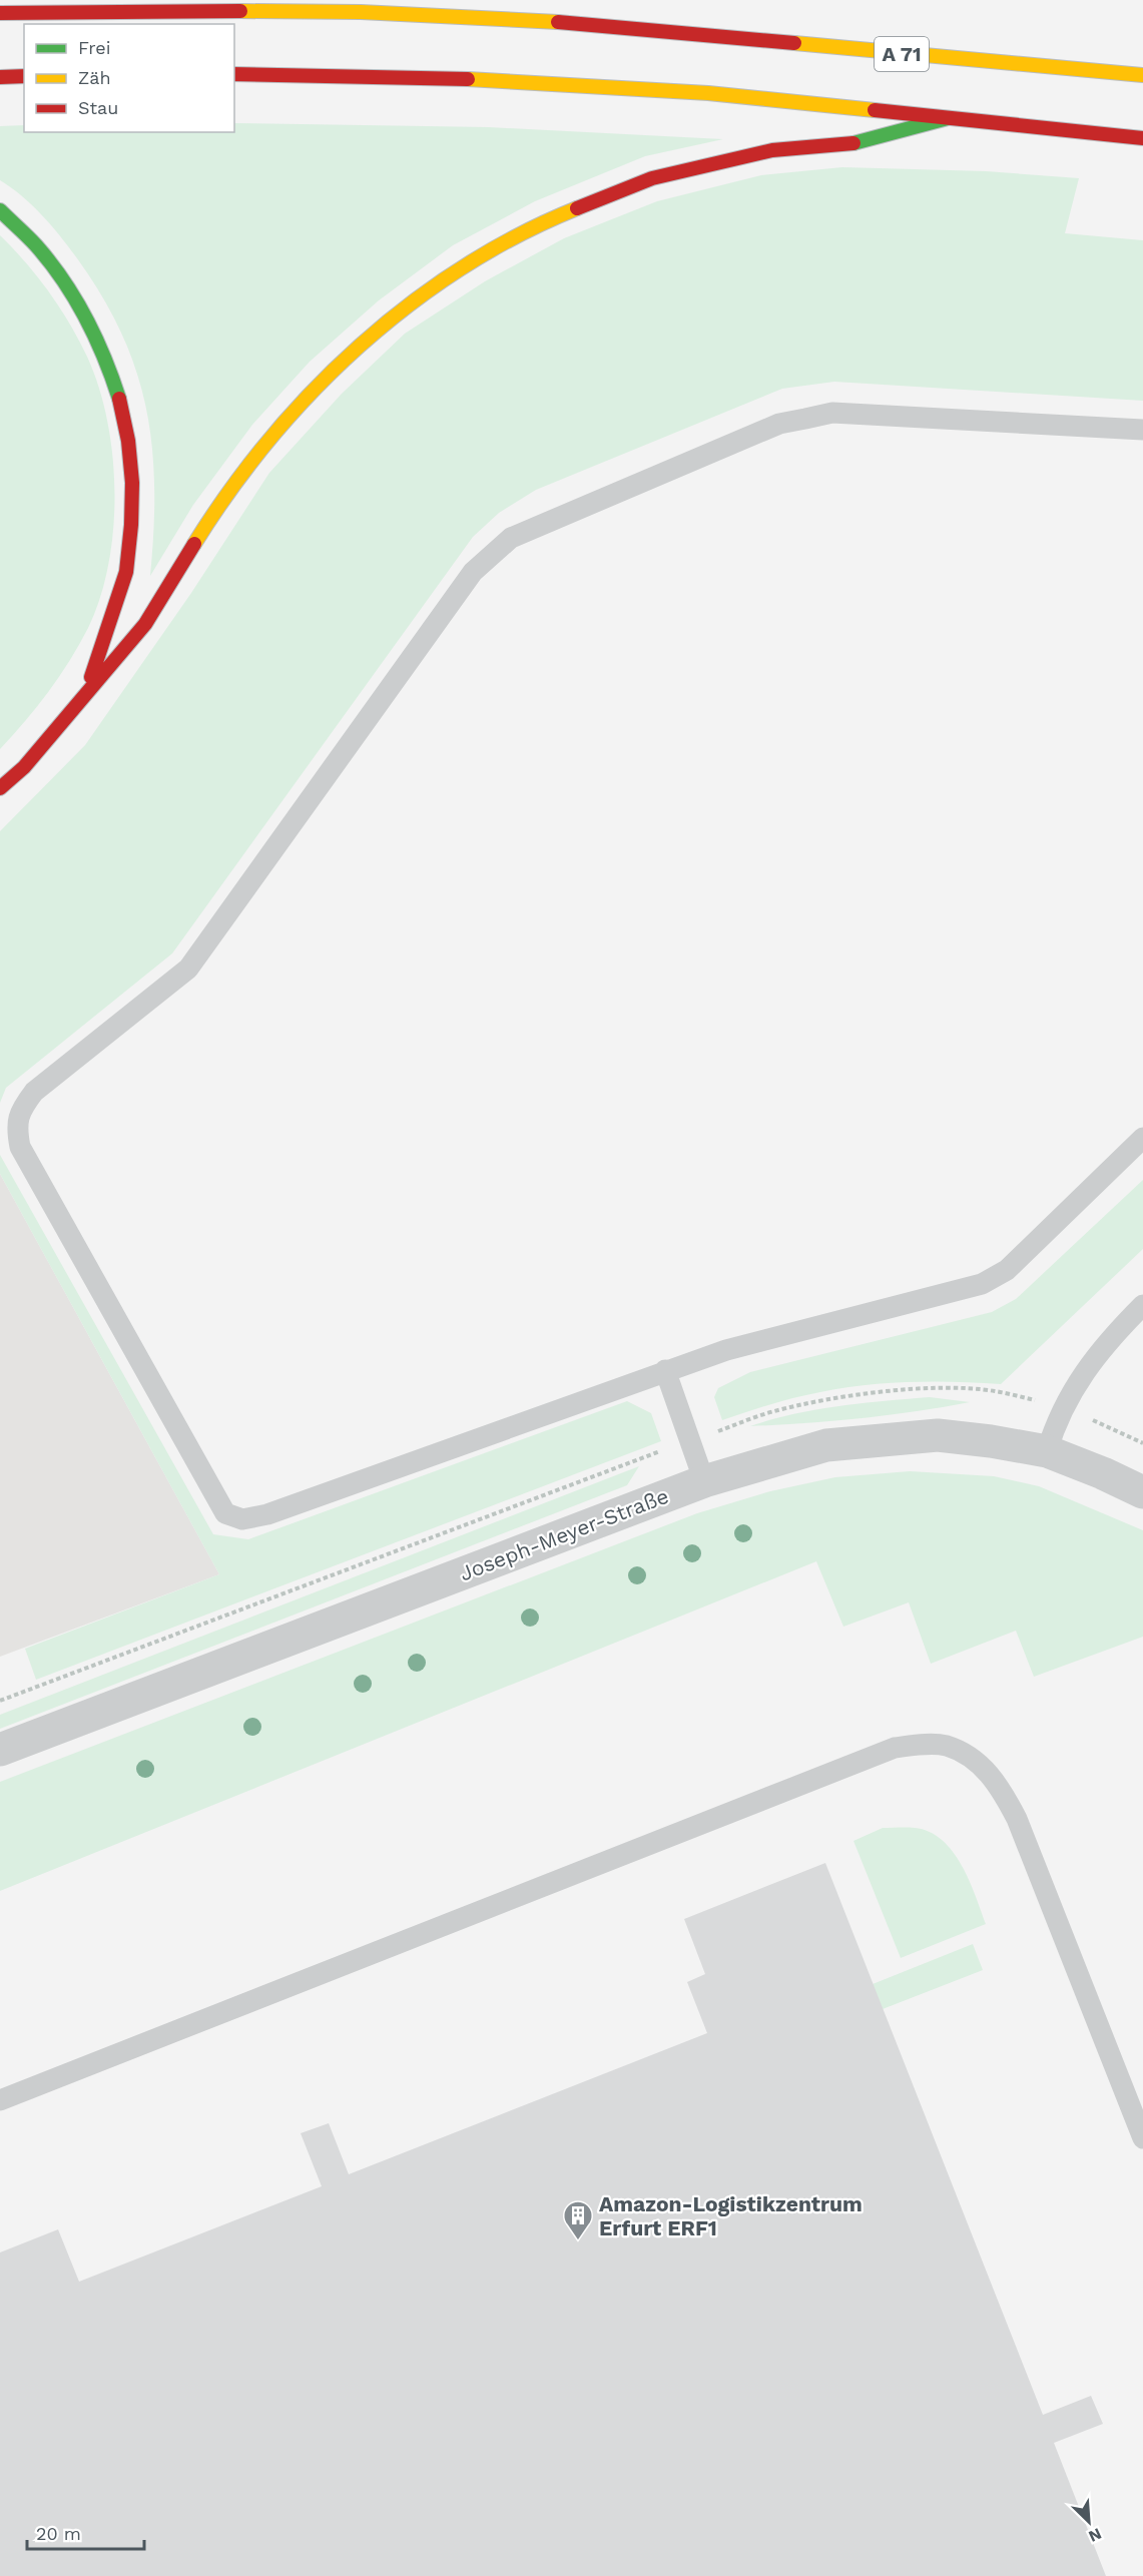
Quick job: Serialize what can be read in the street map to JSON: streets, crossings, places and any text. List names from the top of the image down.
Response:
{
  "streets": {
    "highway": ["A 71"],
    "street": ["Joseph-Meyer-Straße"]
  },
  "places": {
    "building": ["Amazon-Logistikzentrum Erfurt ERF1"]
  },
  "legend": ["Frei", "Zäh", "Stau"],
  "scale_bar": "20 m",
  "north": "bottom right"
}
